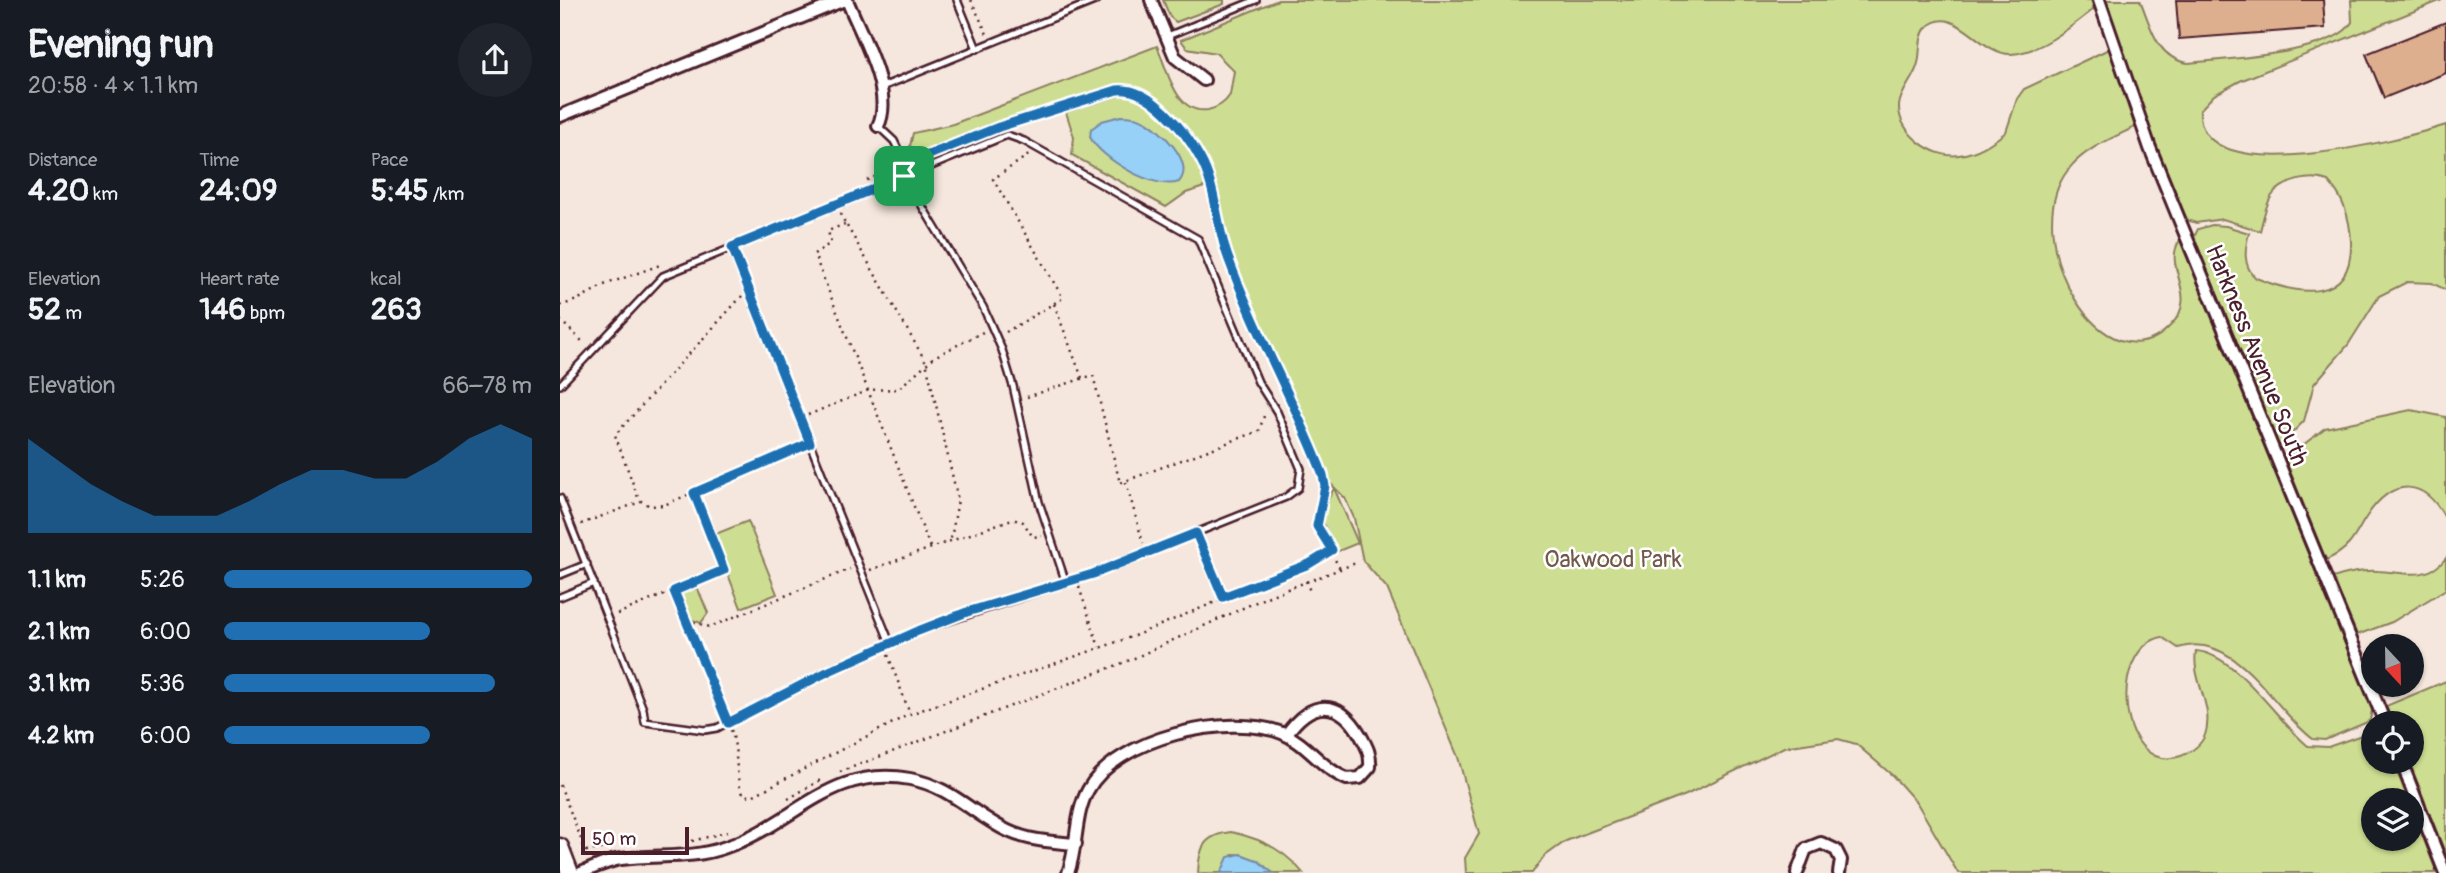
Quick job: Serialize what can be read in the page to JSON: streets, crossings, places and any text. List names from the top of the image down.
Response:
{
  "streets": {
    "street": ["Harkness Avenue South"]
  },
  "parks": ["Oakwood Park"],
  "scale_bar": "50 m",
  "north": "bottom",
  "page": {
    "heading": ["Evening run", "20:58 · 4 × 1.1 km"],
    "stats": [
      ["Distance", "4.20 km"],
      ["Time", "24:09"],
      ["Pace", "5:45 /km"],
      ["Elevation", "52 m"],
      ["Heart rate", "146 bpm"],
      ["kcal", "263"]
    ],
    "chart": ["Elevation", "66–78 m"],
    "list": [
      {
        "name": "1.1 km",
        "note": "5:26"
      },
      {
        "name": "2.1 km",
        "note": "6:00"
      },
      {
        "name": "3.1 km",
        "note": "5:36"
      },
      {
        "name": "4.2 km",
        "note": "6:00"
      }
    ],
    "scale": "50 m"
  }
}
